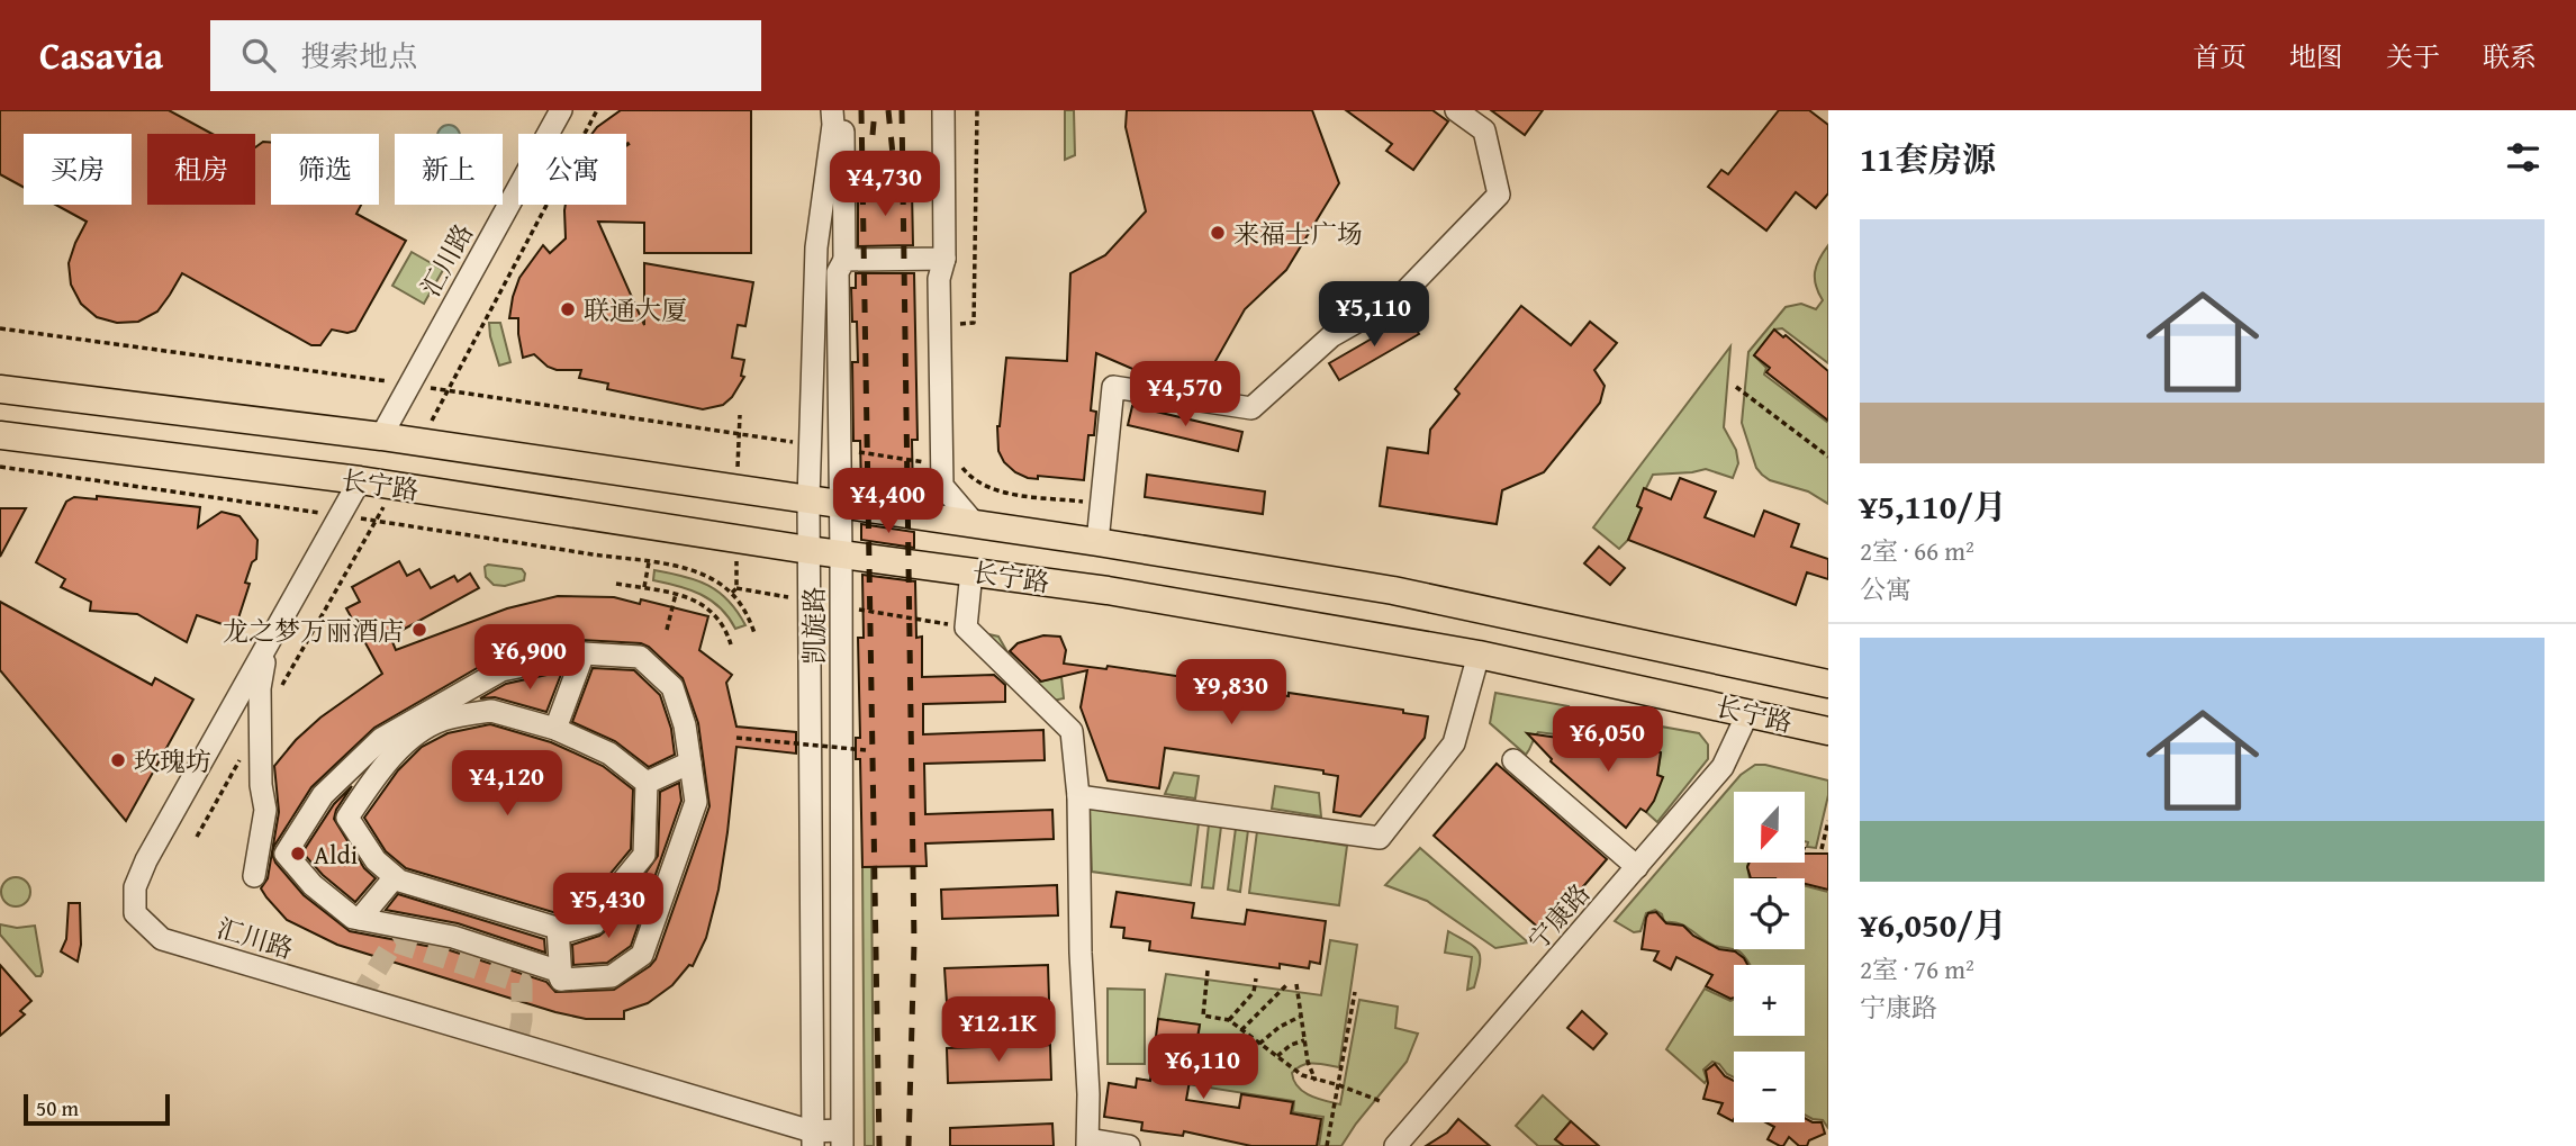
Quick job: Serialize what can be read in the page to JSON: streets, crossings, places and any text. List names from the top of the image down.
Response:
{
  "streets": {
    "main road": ["长宁路"],
    "street": ["汇川路", "凯旋路", "宁康路"]
  },
  "crossings": [
    ["汇川路", "长宁路"],
    ["汇川路", "凯旋路"],
    ["长宁路", "凯旋路"],
    ["长宁路", "宁康路"]
  ],
  "places": [
    "来福士广场",
    "联通大厦",
    "龙之梦万丽酒店",
    "玫瑰坊",
    "Aldi"
  ],
  "scale_bar": "50 m",
  "north": "bottom",
  "page": {
    "header": "Casavia",
    "search": "搜索地点",
    "nav": [
      "首页",
      "地图",
      "关于",
      "联系"
    ],
    "heading": "11套房源",
    "chip": [
      "买房",
      "租房",
      "筛选",
      "新上",
      "公寓"
    ],
    "price": [
      "¥4,730",
      "¥5,110",
      "¥4,570",
      "¥4,400",
      "¥6,900",
      "¥9,830",
      "¥6,050",
      "¥4,120",
      "¥5,430",
      "¥12.1K",
      "¥6,110"
    ],
    "list": [
      {
        "name": "¥5,110/月",
        "note": "2室 · 66 m² · 公寓"
      },
      {
        "name": "¥6,050/月",
        "note": "2室 · 76 m² · 宁康路"
      }
    ],
    "map_buttons": ["+", "−"],
    "scale": "50 m"
  }
}
